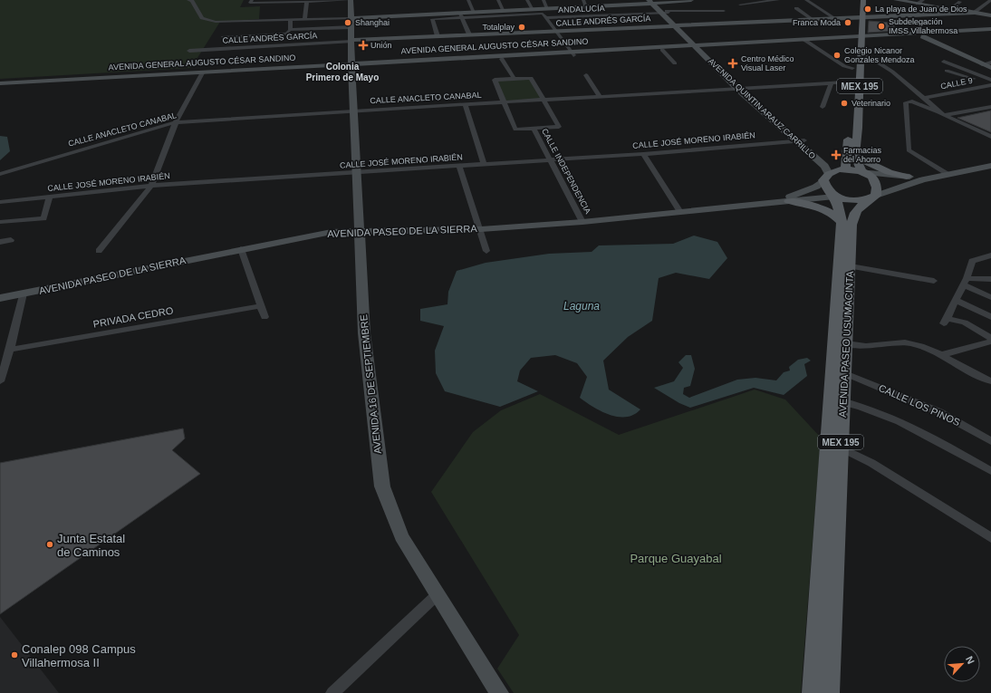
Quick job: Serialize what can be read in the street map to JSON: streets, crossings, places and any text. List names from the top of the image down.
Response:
{
  "streets": {
    "main road": [
      "CALLE ANDRÉS GARCÍA",
      "AVENIDA GENERAL AUGUSTO CÉSAR SANDINO",
      "MEX 195",
      "AVENIDA QUINTIN ARAUZ CARRILLO",
      "AVENIDA PASEO DE LA SIERRA",
      "AVENIDA PASEO USUMACINTA",
      "AVENIDA 16 DE SEPTIEMBRE"
    ],
    "street": [
      "ANDALUCÍA",
      "CALLE 9",
      "CALLE ANACLETO CANABAL",
      "CALLE JOSÉ MORENO IRABIÉN",
      "CALLE INDEPENDENCIA",
      "PRIVADA CEDRO",
      "CALLE LOS PINOS"
    ]
  },
  "crossings": [
    ["ANDALUCÍA", "AVENIDA QUINTIN ARAUZ CARRILLO"],
    ["CALLE ANDRÉS GARCÍA", "MEX 195"],
    ["CALLE ANDRÉS GARCÍA", "AVENIDA QUINTIN ARAUZ CARRILLO"],
    ["CALLE ANDRÉS GARCÍA", "AVENIDA 16 DE SEPTIEMBRE"],
    ["AVENIDA GENERAL AUGUSTO CÉSAR SANDINO", "MEX 195"],
    ["AVENIDA GENERAL AUGUSTO CÉSAR SANDINO", "AVENIDA QUINTIN ARAUZ CARRILLO"],
    ["AVENIDA GENERAL AUGUSTO CÉSAR SANDINO", "AVENIDA 16 DE SEPTIEMBRE"],
    ["MEX 195", "CALLE ANACLETO CANABAL"],
    ["CALLE ANACLETO CANABAL", "AVENIDA QUINTIN ARAUZ CARRILLO"],
    ["CALLE ANACLETO CANABAL", "AVENIDA 16 DE SEPTIEMBRE"],
    ["AVENIDA QUINTIN ARAUZ CARRILLO", "CALLE JOSÉ MORENO IRABIÉN"],
    ["AVENIDA QUINTIN ARAUZ CARRILLO", "AVENIDA PASEO DE LA SIERRA"],
    ["CALLE JOSÉ MORENO IRABIÉN", "CALLE INDEPENDENCIA"],
    ["CALLE JOSÉ MORENO IRABIÉN", "AVENIDA 16 DE SEPTIEMBRE"],
    ["CALLE INDEPENDENCIA", "AVENIDA PASEO DE LA SIERRA"],
    ["AVENIDA PASEO DE LA SIERRA", "AVENIDA PASEO USUMACINTA"],
    ["AVENIDA PASEO DE LA SIERRA", "AVENIDA 16 DE SEPTIEMBRE"],
    ["AVENIDA PASEO USUMACINTA", "CALLE LOS PINOS"]
  ],
  "districts": ["Colonia Primero de Mayo"],
  "water": ["Laguna"],
  "parks": ["Parque Guayabal"],
  "places": {
    "other": [
      "La playa de Juan de Dios",
      "Shanghai",
      "Franca Moda",
      "Subdelegación IMSS Villahermosa",
      "Totalplay",
      "Colegio Nicanor Gonzales Mendoza",
      "Veterinario",
      "Junta Estatal de Caminos",
      "Conalep 098 Campus Villahermosa II"
    ],
    "health": ["Unión", "Centro Médico Visual Laser", "Farmacias del Ahorro"]
  },
  "north": "top right"
}
